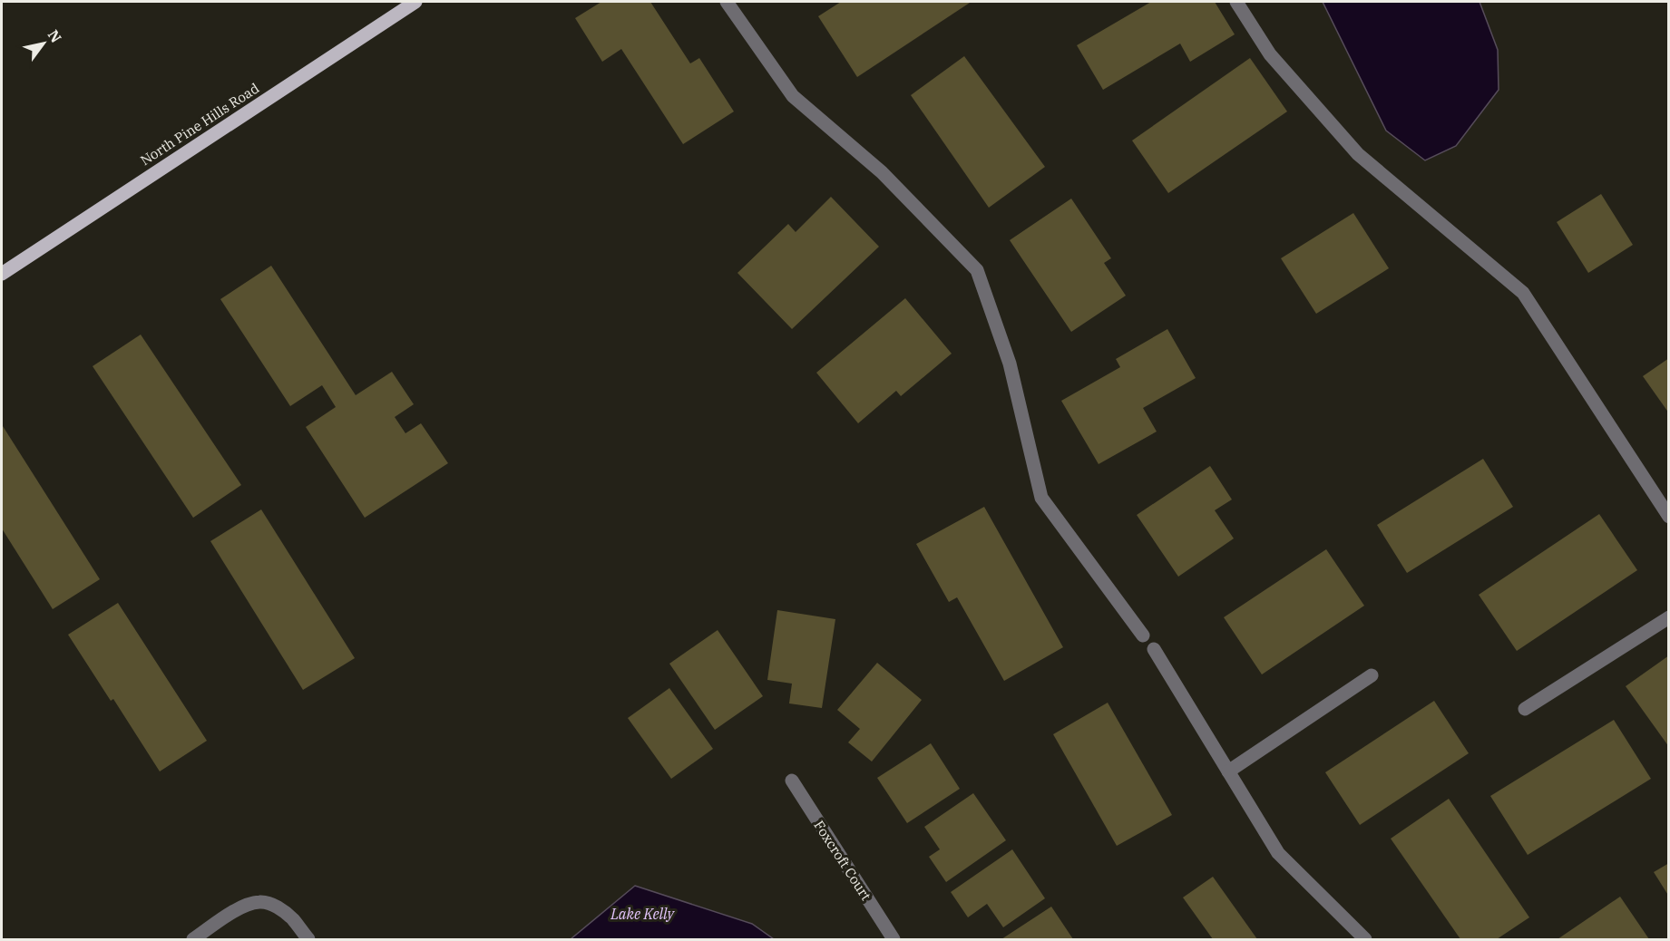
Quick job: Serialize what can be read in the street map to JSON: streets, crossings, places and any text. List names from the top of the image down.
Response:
{
  "streets": {
    "main road": ["North Pine Hills Road"],
    "street": ["Foxcroft Court"]
  },
  "water": ["Lake Kelly"],
  "north": "top right"
}
